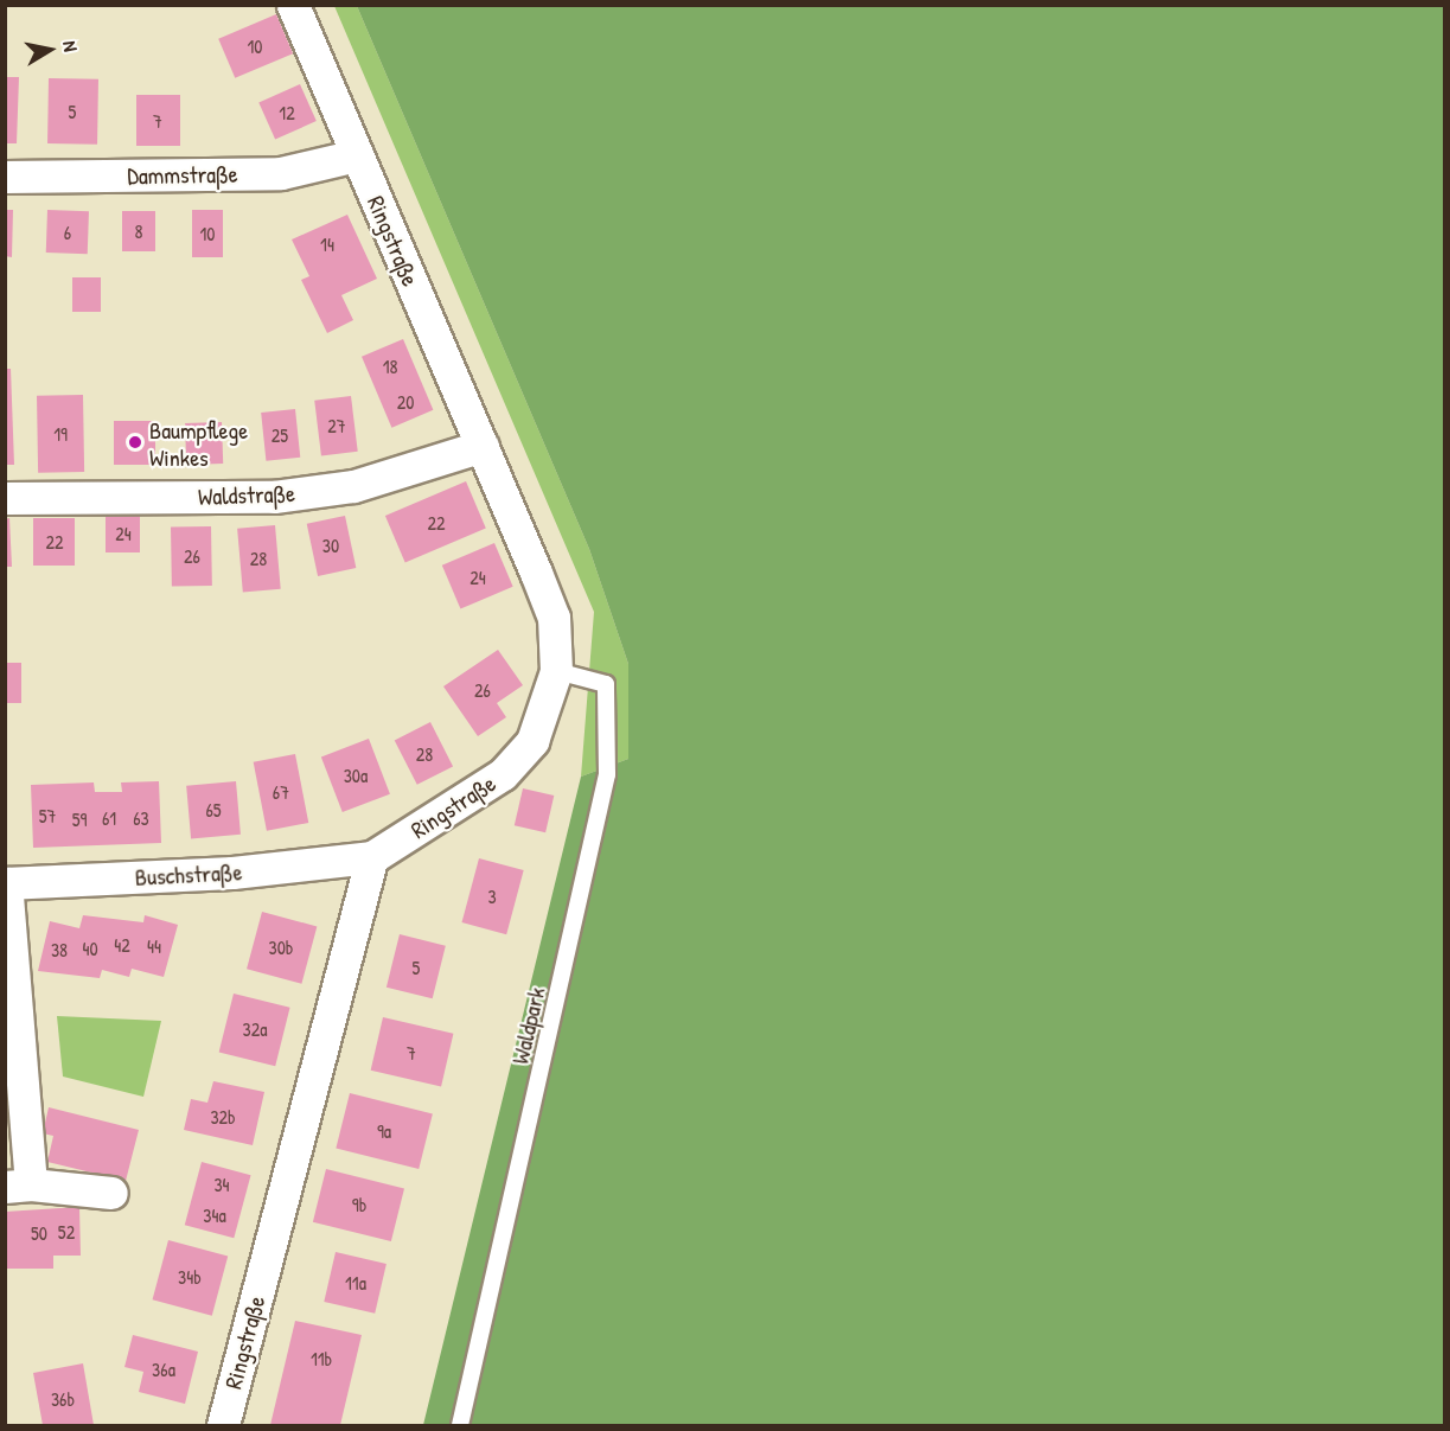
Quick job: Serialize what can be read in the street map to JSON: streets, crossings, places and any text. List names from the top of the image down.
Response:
{
  "streets": {
    "street": [
      "Dammstraße",
      "Ringstraße",
      "Waldstraße",
      "Buschstraße"
    ],
    "lane": ["Waldpark"]
  },
  "crossings": [
    ["Dammstraße", "Ringstraße"],
    ["Ringstraße", "Waldstraße"],
    ["Ringstraße", "Buschstraße"],
    ["Ringstraße", "Waldpark"]
  ],
  "places": ["Baumpflege Winkes"],
  "house_numbers": [
    "10",
    "5",
    "12",
    "7",
    "8",
    "6",
    "10",
    "14",
    "18",
    "20",
    "27",
    "19",
    "25",
    "22",
    "24",
    "22",
    "30",
    "26",
    "28",
    "24",
    "26",
    "28",
    "30a",
    "67",
    "65",
    "57",
    "61",
    "63",
    "59",
    "3",
    "42",
    "44",
    "30b",
    "40",
    "38",
    "5",
    "32a",
    "7",
    "32b",
    "9a",
    "34",
    "9b",
    "34a",
    "52",
    "50",
    "34b",
    "11a",
    "11b",
    "36a",
    "36b"
  ],
  "north": "right"
}
